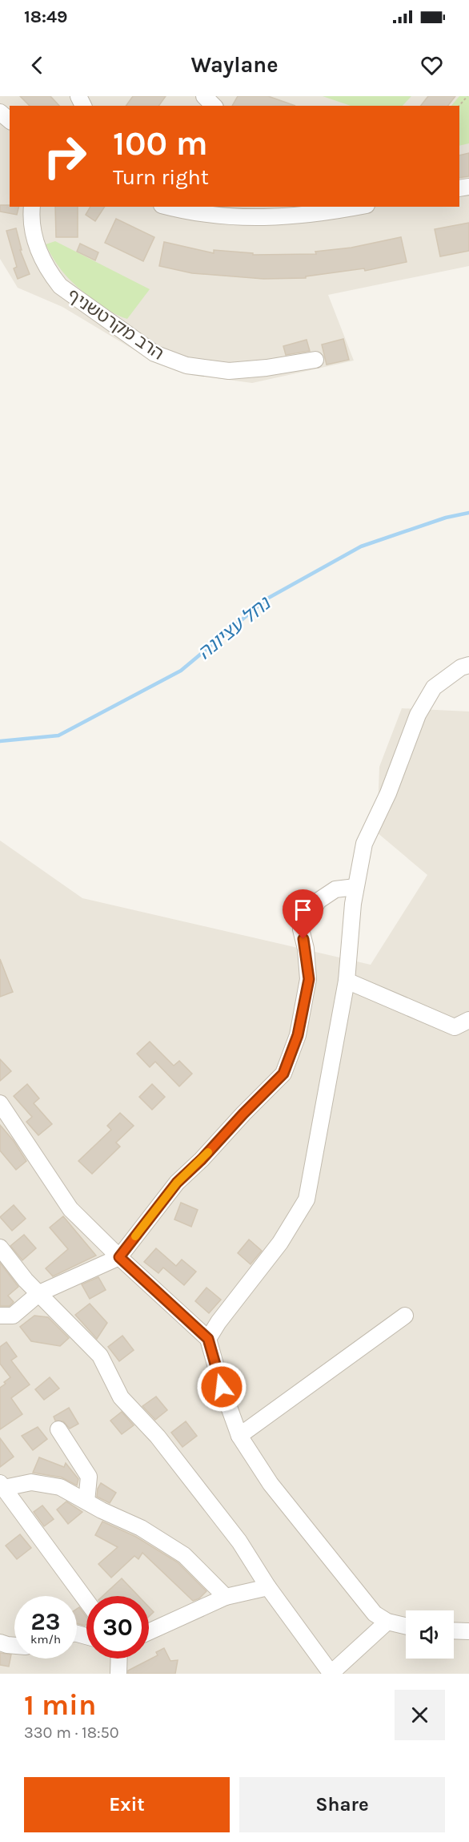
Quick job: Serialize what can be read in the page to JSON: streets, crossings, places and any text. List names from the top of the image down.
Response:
{
  "streets": {
    "street": ["הרב מקרטשניף"]
  },
  "water": ["נחל עציונה"],
  "page": {
    "status": "18:49",
    "header": "Waylane",
    "turn": ["100 m", "Turn right"],
    "speed": "23 km/h",
    "limit": "30",
    "heading": ["1 min", "330 m · 18:50"],
    "buttons": ["Exit", "Share"]
  }
}
